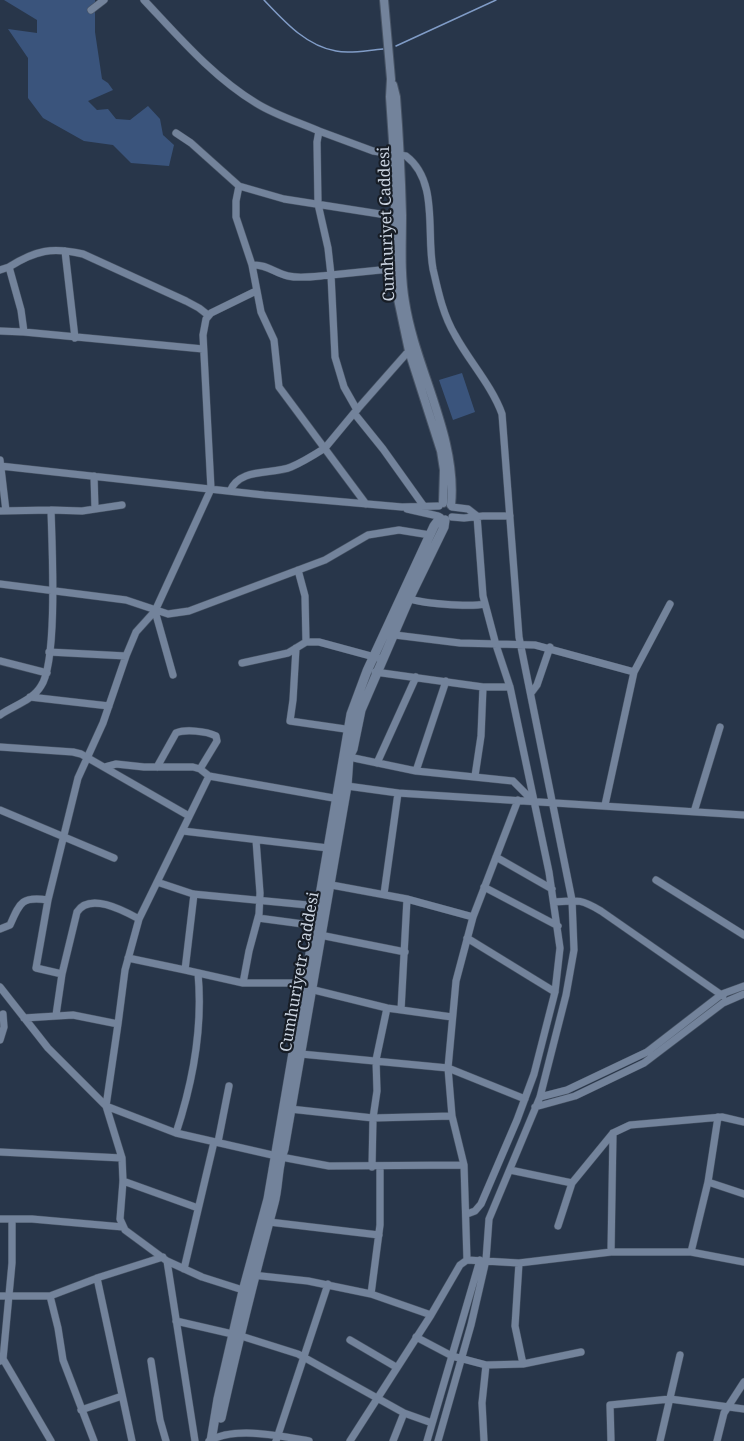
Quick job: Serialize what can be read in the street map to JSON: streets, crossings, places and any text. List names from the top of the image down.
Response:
{
  "streets": {
    "main road": ["Cumhuriyetr Caddesi"],
    "street": ["Cumhuriyet Caddesi"]
  }
}
